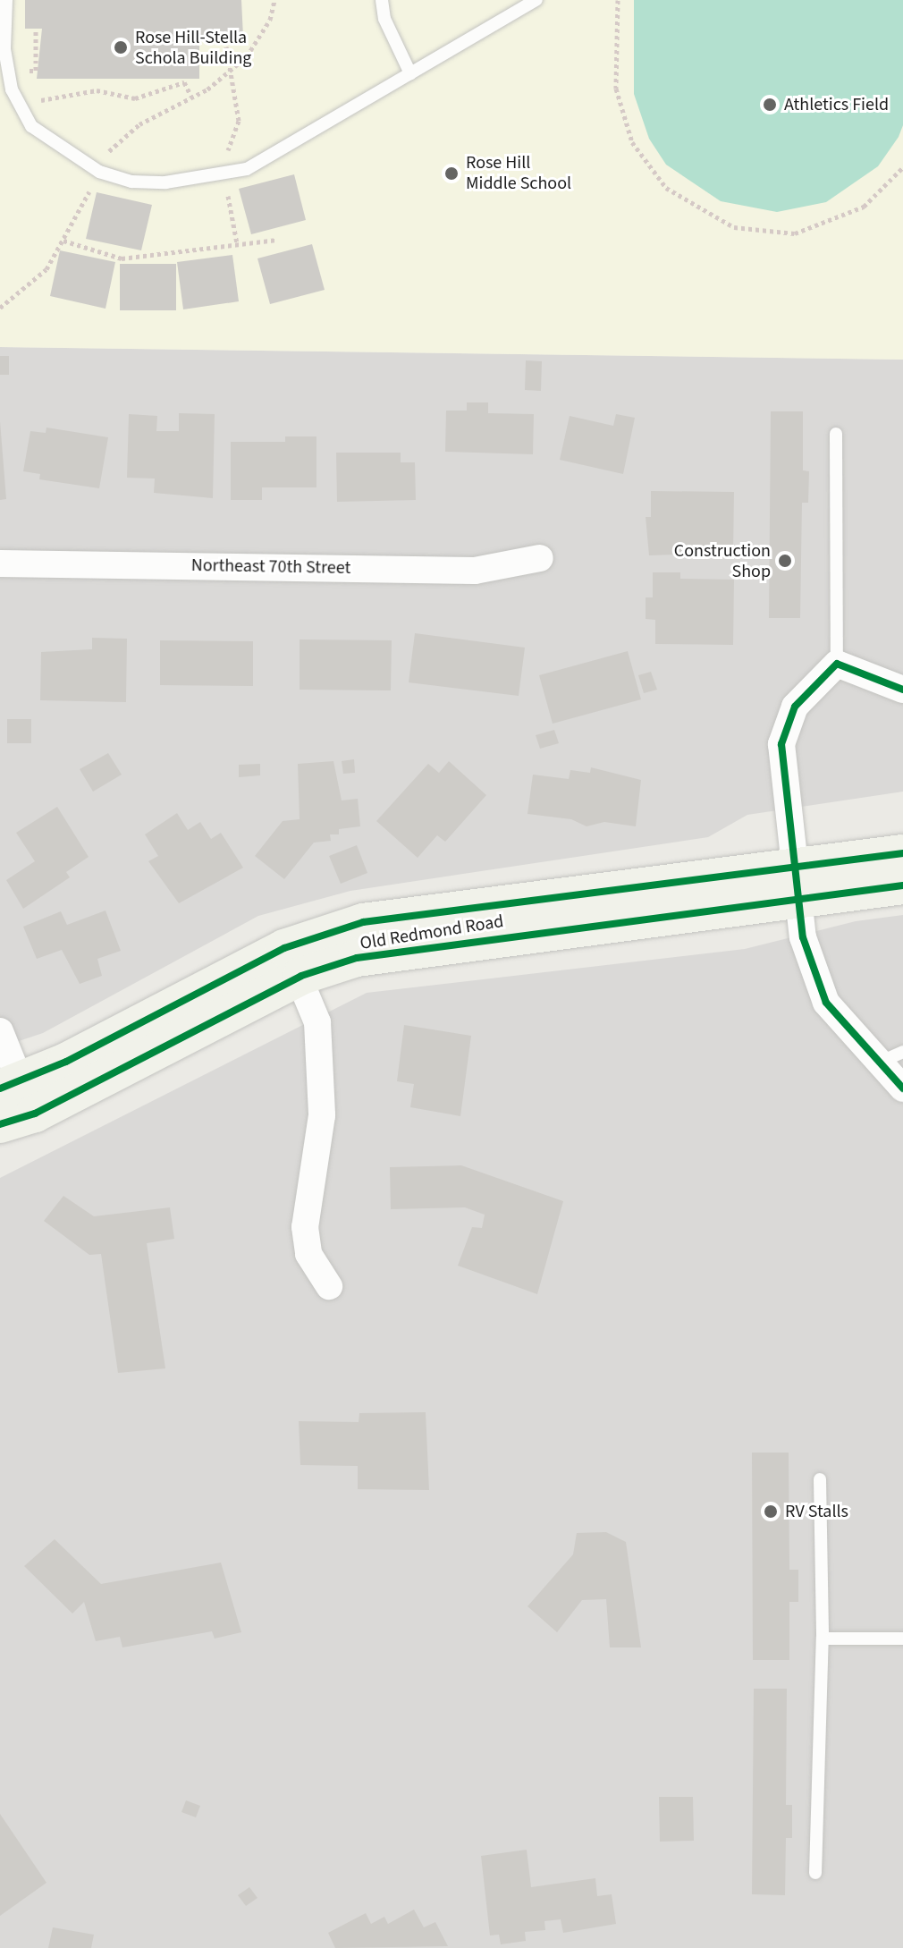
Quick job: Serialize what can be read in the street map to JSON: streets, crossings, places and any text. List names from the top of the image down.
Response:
{
  "streets": {
    "main road": ["Old Redmond Road"],
    "street": ["Northeast 70th Street"]
  },
  "places": [
    "Rose Hill-Stella Schola Building",
    "Athletics Field",
    "Rose Hill Middle School",
    "Construction Shop",
    "RV Stalls"
  ]
}
